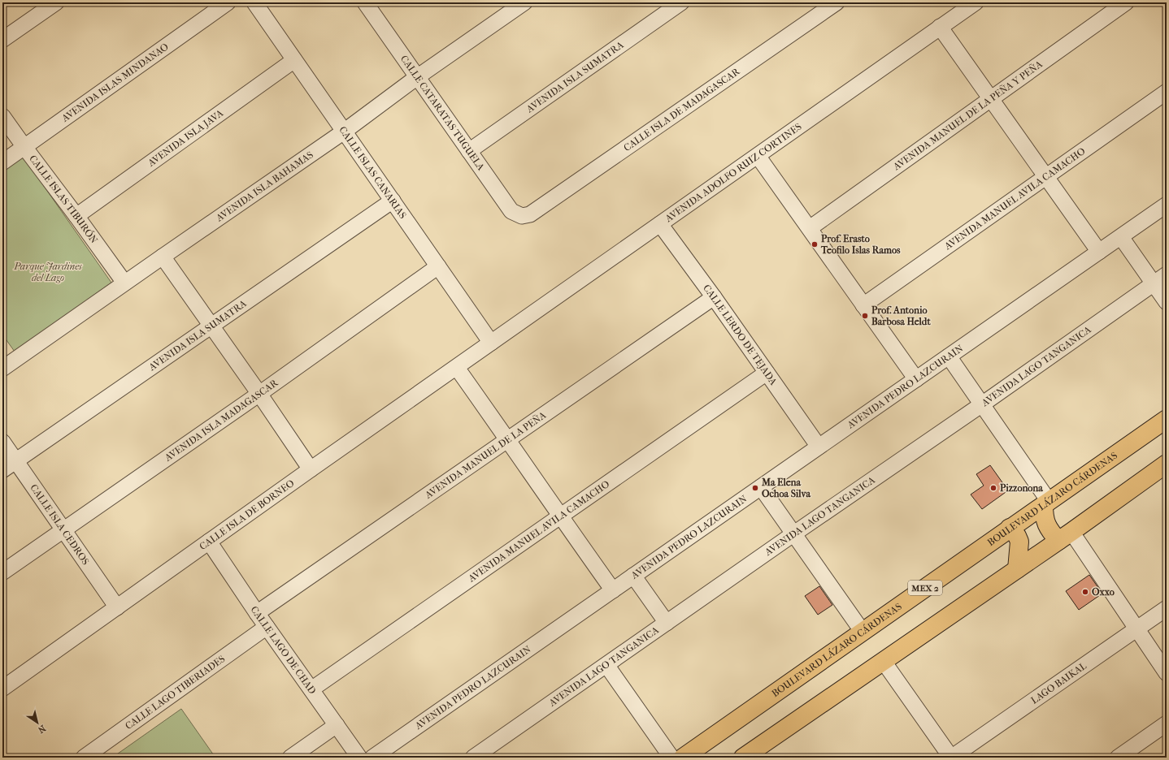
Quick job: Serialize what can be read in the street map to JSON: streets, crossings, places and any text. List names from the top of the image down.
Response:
{
  "streets": {
    "highway": ["BOULEVARD LÁZARO CÁRDENAS", "MEX 2"],
    "street": [
      "AVENIDA ISLA SUMATRA",
      "AVENIDA ISLAS MINDANAO",
      "CALLE ISLA DE MADAGASCAR",
      "CALLE CATARATAS TUGUELA",
      "AVENIDA MANUEL DE LA PEÑA Y PEÑA",
      "AVENIDA ISLA JAVA",
      "CALLE ISLAS CANARIAS",
      "AVENIDA ADOLFO RUIZ CORTINES",
      "AVENIDA ISLA BAHAMAS",
      "AVENIDA MANUEL AVILA CAMACHO",
      "CALLE ISLAS TIBURÓN",
      "CALLE LERDO DE TEJADA",
      "AVENIDA LAGO TANGANICA",
      "AVENIDA PEDRO LAZCURAIN",
      "AVENIDA ISLA MADAGASCAR",
      "AVENIDA MANUEL DE LA PEÑA",
      "CALLE ISLA DE BORNEO",
      "CALLE ISLA CEDROS",
      "CALLE LAGO DE CHAD",
      "LAGO BAIKAL",
      "CALLE LAGO TIBERIADES"
    ]
  },
  "crossings": [
    ["AVENIDA ISLA SUMATRA", "CALLE CATARATAS TUGUELA"],
    ["AVENIDA ISLA SUMATRA", "CALLE ISLAS CANARIAS"],
    ["AVENIDA ISLA SUMATRA", "CALLE ISLA CEDROS"],
    ["AVENIDA ISLAS MINDANAO", "CALLE ISLAS TIBURÓN"],
    ["CALLE ISLA DE MADAGASCAR", "CALLE CATARATAS TUGUELA"],
    ["CALLE CATARATAS TUGUELA", "AVENIDA ISLA BAHAMAS"],
    ["AVENIDA ISLA JAVA", "CALLE ISLAS CANARIAS"],
    ["AVENIDA ISLA JAVA", "CALLE ISLAS TIBURÓN"],
    ["CALLE ISLAS CANARIAS", "AVENIDA ADOLFO RUIZ CORTINES"],
    ["CALLE ISLAS CANARIAS", "AVENIDA ISLA BAHAMAS"],
    ["CALLE ISLAS CANARIAS", "AVENIDA ISLA MADAGASCAR"],
    ["CALLE ISLAS CANARIAS", "CALLE ISLA DE BORNEO"],
    ["AVENIDA ADOLFO RUIZ CORTINES", "CALLE LERDO DE TEJADA"],
    ["AVENIDA ADOLFO RUIZ CORTINES", "CALLE ISLA DE BORNEO"],
    ["AVENIDA ISLA BAHAMAS", "CALLE ISLAS TIBURÓN"],
    ["AVENIDA MANUEL AVILA CAMACHO", "CALLE LERDO DE TEJADA"],
    ["AVENIDA MANUEL AVILA CAMACHO", "CALLE LAGO DE CHAD"],
    ["CALLE LERDO DE TEJADA", "AVENIDA PEDRO LAZCURAIN"],
    ["CALLE LERDO DE TEJADA", "AVENIDA MANUEL DE LA PEÑA"],
    ["AVENIDA ISLA MADAGASCAR", "CALLE ISLA CEDROS"],
    ["AVENIDA MANUEL DE LA PEÑA", "CALLE LAGO DE CHAD"],
    ["CALLE ISLA DE BORNEO", "CALLE ISLA CEDROS"],
    ["CALLE ISLA DE BORNEO", "CALLE LAGO DE CHAD"],
    ["CALLE LAGO DE CHAD", "CALLE LAGO TIBERIADES"]
  ],
  "parks": ["Parque Jardines del Lago"],
  "places": [
    "Prof. Erasto Teofilo Islas Ramos",
    "Prof. Antonio Barbosa Heldt",
    "Ma Elena Ochoa Silva",
    "Pizzonona",
    "Oxxo"
  ],
  "north": "bottom right"
}
